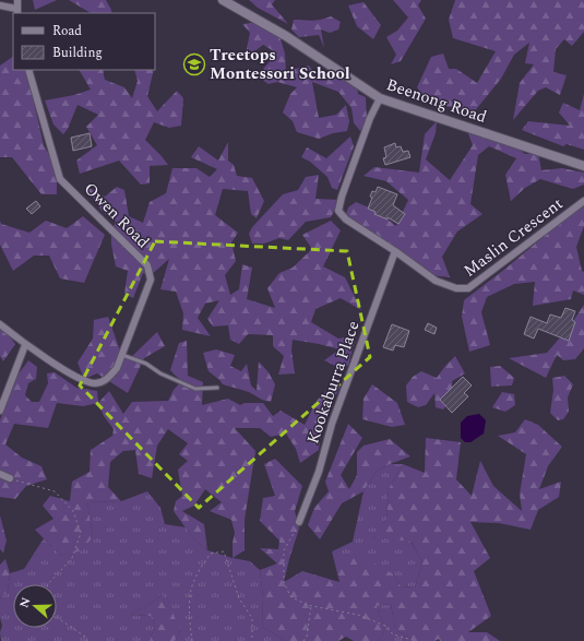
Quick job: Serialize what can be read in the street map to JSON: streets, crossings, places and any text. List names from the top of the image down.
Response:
{
  "streets": {
    "street": [
      "Beenong Road",
      "Owen Road",
      "Maslin Crescent",
      "Kookaburra Place"
    ]
  },
  "crossings": [
    ["Beenong Road", "Maslin Crescent"],
    ["Maslin Crescent", "Kookaburra Place"]
  ],
  "places": {
    "school or university": ["Treetops Montessori School"]
  },
  "legend": ["Road", "Building"],
  "north": "left"
}
